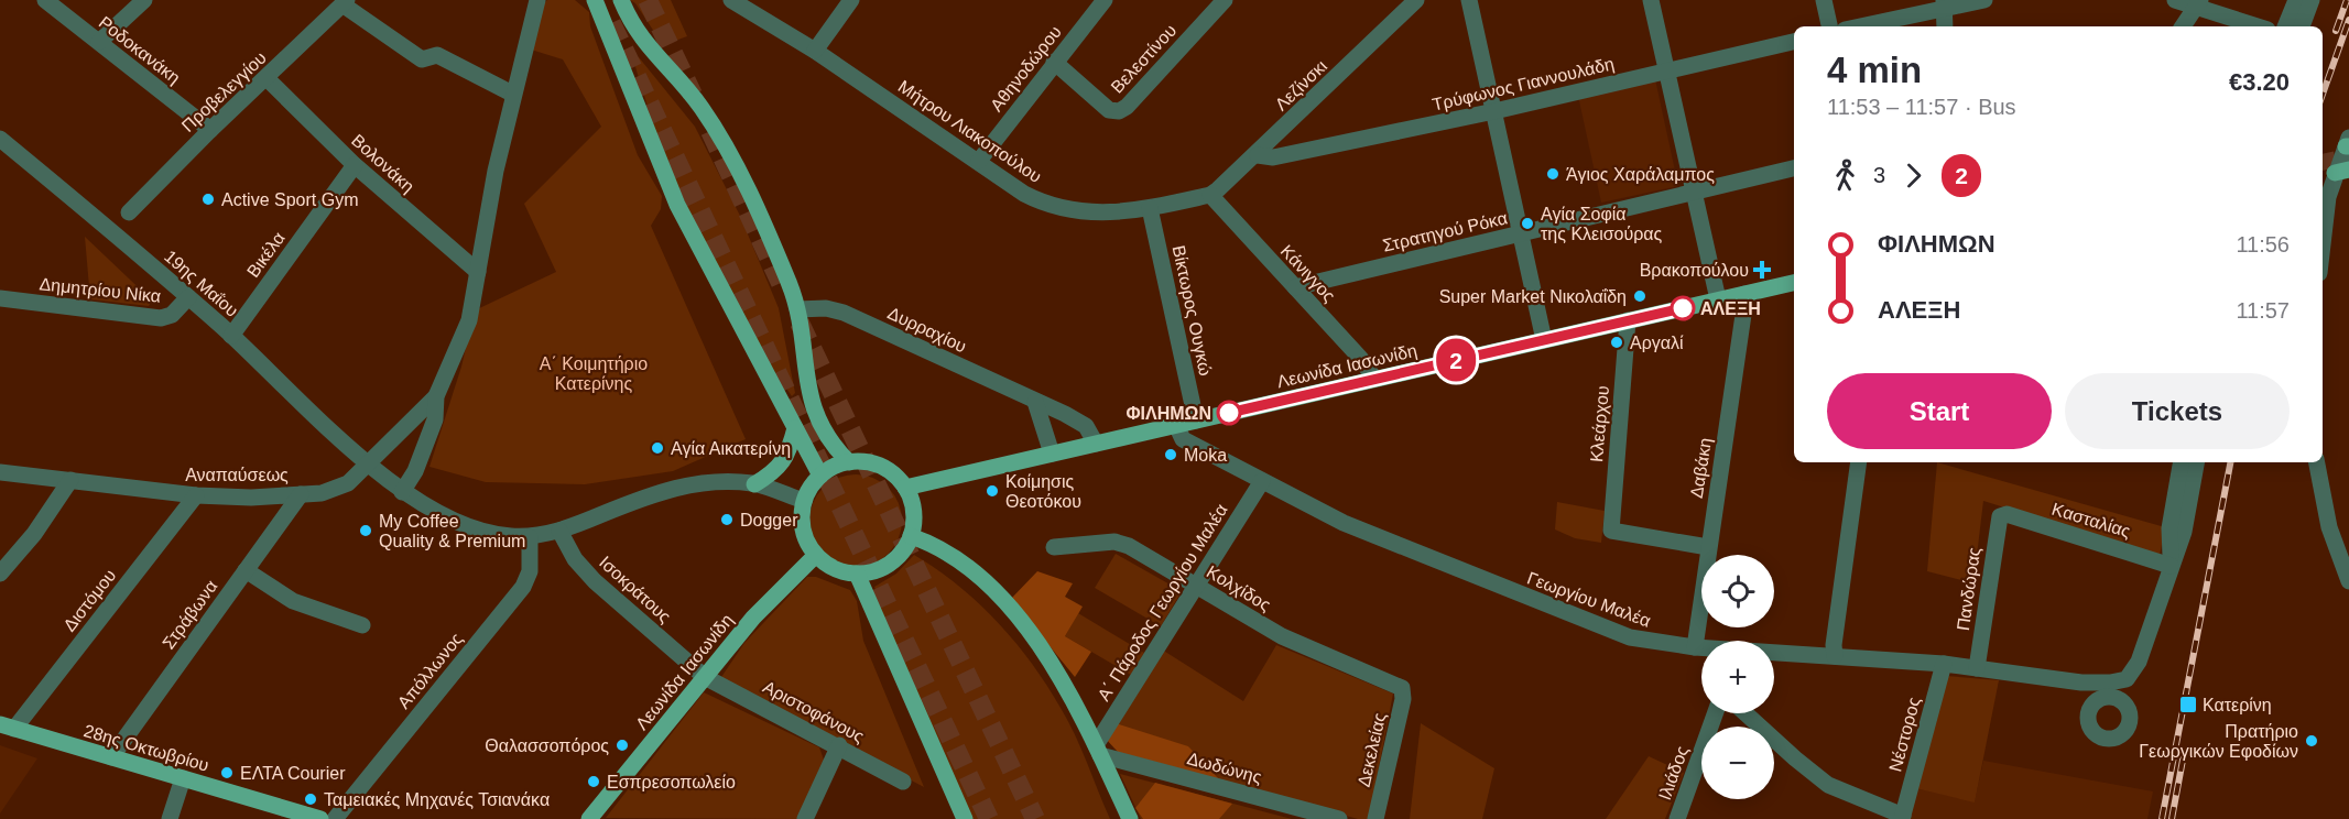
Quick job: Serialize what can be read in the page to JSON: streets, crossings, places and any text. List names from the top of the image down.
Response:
{
  "streets": {
    "main road": ["Λεωνίδα Ιασωνίδη", "28ης Οκτωβρίου"],
    "street": [
      "Ροδοκανάκη",
      "Βελεστίνου",
      "Αθηνοδώρου",
      "Τρύφωνος Γιαννουλάδη",
      "Λεζίνσκι",
      "Προβελεγγίου",
      "Μήτρου Λιακοπούλου",
      "Βολονάκη",
      "Στρατηγού Ρόκα",
      "Βικέλα",
      "Κάνιγγος",
      "19ης Μαΐου",
      "Δημητρίου Νίκα",
      "Βίκτωρος Ουγκώ",
      "Δυρραχίου",
      "Κλεάρχου",
      "Δαβάκη",
      "Αναπαύσεως",
      "Κασταλίας",
      "Κολχίδος",
      "Ισοκράτους",
      "Πανδώρας",
      "Γεωργίου Μαλέα",
      "Διστόμου",
      "Α΄ Πάροδος Γεωργίου Μαλέα",
      "Στράβωνα",
      "Απόλλωνος",
      "Αριστοφάνους",
      "Νέστορος",
      "Δεκελείας",
      "Δωδώνης",
      "Ιλιάδος"
    ]
  },
  "crossings": [
    ["Ροδοκανάκη", "Προβελεγγίου"],
    ["Βελεστίνου", "Αθηνοδώρου"],
    ["Αθηνοδώρου", "Μήτρου Λιακοπούλου"],
    ["Τρύφωνος Γιαννουλάδη", "Λεζίνσκι"],
    ["Λεζίνσκι", "Μήτρου Λιακοπούλου"],
    ["Λεζίνσκι", "Κάνιγγος"],
    ["Προβελεγγίου", "Βολονάκη"],
    ["Μήτρου Λιακοπούλου", "Κάνιγγος"],
    ["Μήτρου Λιακοπούλου", "Βίκτωρος Ουγκώ"],
    ["Βολονάκη", "Βικέλα"],
    ["Βολονάκη", "Αναπαύσεως"],
    ["Στρατηγού Ρόκα", "Κάνιγγος"],
    ["Βικέλα", "19ης Μαΐου"],
    ["Κάνιγγος", "Λεωνίδα Ιασωνίδη"],
    ["19ης Μαΐου", "Δημητρίου Νίκα"],
    ["19ης Μαΐου", "Αναπαύσεως"],
    ["Βίκτωρος Ουγκώ", "Λεωνίδα Ιασωνίδη"],
    ["Δυρραχίου", "Λεωνίδα Ιασωνίδη"],
    ["Λεωνίδα Ιασωνίδη", "Κλεάρχου"],
    ["Λεωνίδα Ιασωνίδη", "Δαβάκη"],
    ["Λεωνίδα Ιασωνίδη", "Ισοκράτους"],
    ["Λεωνίδα Ιασωνίδη", "Γεωργίου Μαλέα"],
    ["Λεωνίδα Ιασωνίδη", "Αριστοφάνους"],
    ["Κλεάρχου", "Δαβάκη"],
    ["Δαβάκη", "Γεωργίου Μαλέα"],
    ["Αναπαύσεως", "Διστόμου"],
    ["Αναπαύσεως", "Στράβωνα"],
    ["Κασταλίας", "Πανδώρας"],
    ["Κολχίδος", "Α΄ Πάροδος Γεωργίου Μαλέα"],
    ["Κολχίδος", "Δεκελείας"],
    ["Ισοκράτους", "Αριστοφάνους"],
    ["Πανδώρας", "Γεωργίου Μαλέα"],
    ["Γεωργίου Μαλέα", "Α΄ Πάροδος Γεωργίου Μαλέα"],
    ["Γεωργίου Μαλέα", "Νέστορος"],
    ["Διστόμου", "28ης Οκτωβρίου"],
    ["Α΄ Πάροδος Γεωργίου Μαλέα", "Δωδώνης"],
    ["Στράβωνα", "28ης Οκτωβρίου"]
  ],
  "parks": ["Α΄ Κοιμητήριο Κατερίνης"],
  "places": {
    "other": [
      "Άγιος Χαράλαμπος",
      "Active Sport Gym",
      "Αγία Σοφία της Κλεισούρας",
      "Super Market Νικολαΐδη",
      "ΑΛΕΞΗ",
      "Αργαλί",
      "ΦΙΛΗΜΩΝ",
      "Αγία Αικατερίνη",
      "Moka",
      "Κοίμησις Θεοτόκου",
      "Dogger",
      "My Coffee Quality & Premium",
      "Πρατήριο Γεωργικών Εφοδίων",
      "Θαλασσοπόρος",
      "ΕΛΤΑ Courier",
      "Εσπρεσοπωλείο",
      "Ταμειακές Μηχανές Τσιανάκα"
    ],
    "health": ["Βρακοπούλου"],
    "transit": ["Κατερίνη"]
  },
  "lines": ["bus line 2"],
  "page": {
    "on_map": "2",
    "heading": ["4 min", "11:53 – 11:57 · Bus", "€3.20"],
    "legs": ["3", "2"],
    "list": [
      {
        "name": "ΦΙΛΗΜΩΝ",
        "value": "11:56"
      },
      {
        "name": "ΑΛΕΞΗ",
        "value": "11:57"
      }
    ],
    "buttons": ["Start", "Tickets"],
    "map_buttons": ["+", "−"]
  }
}
